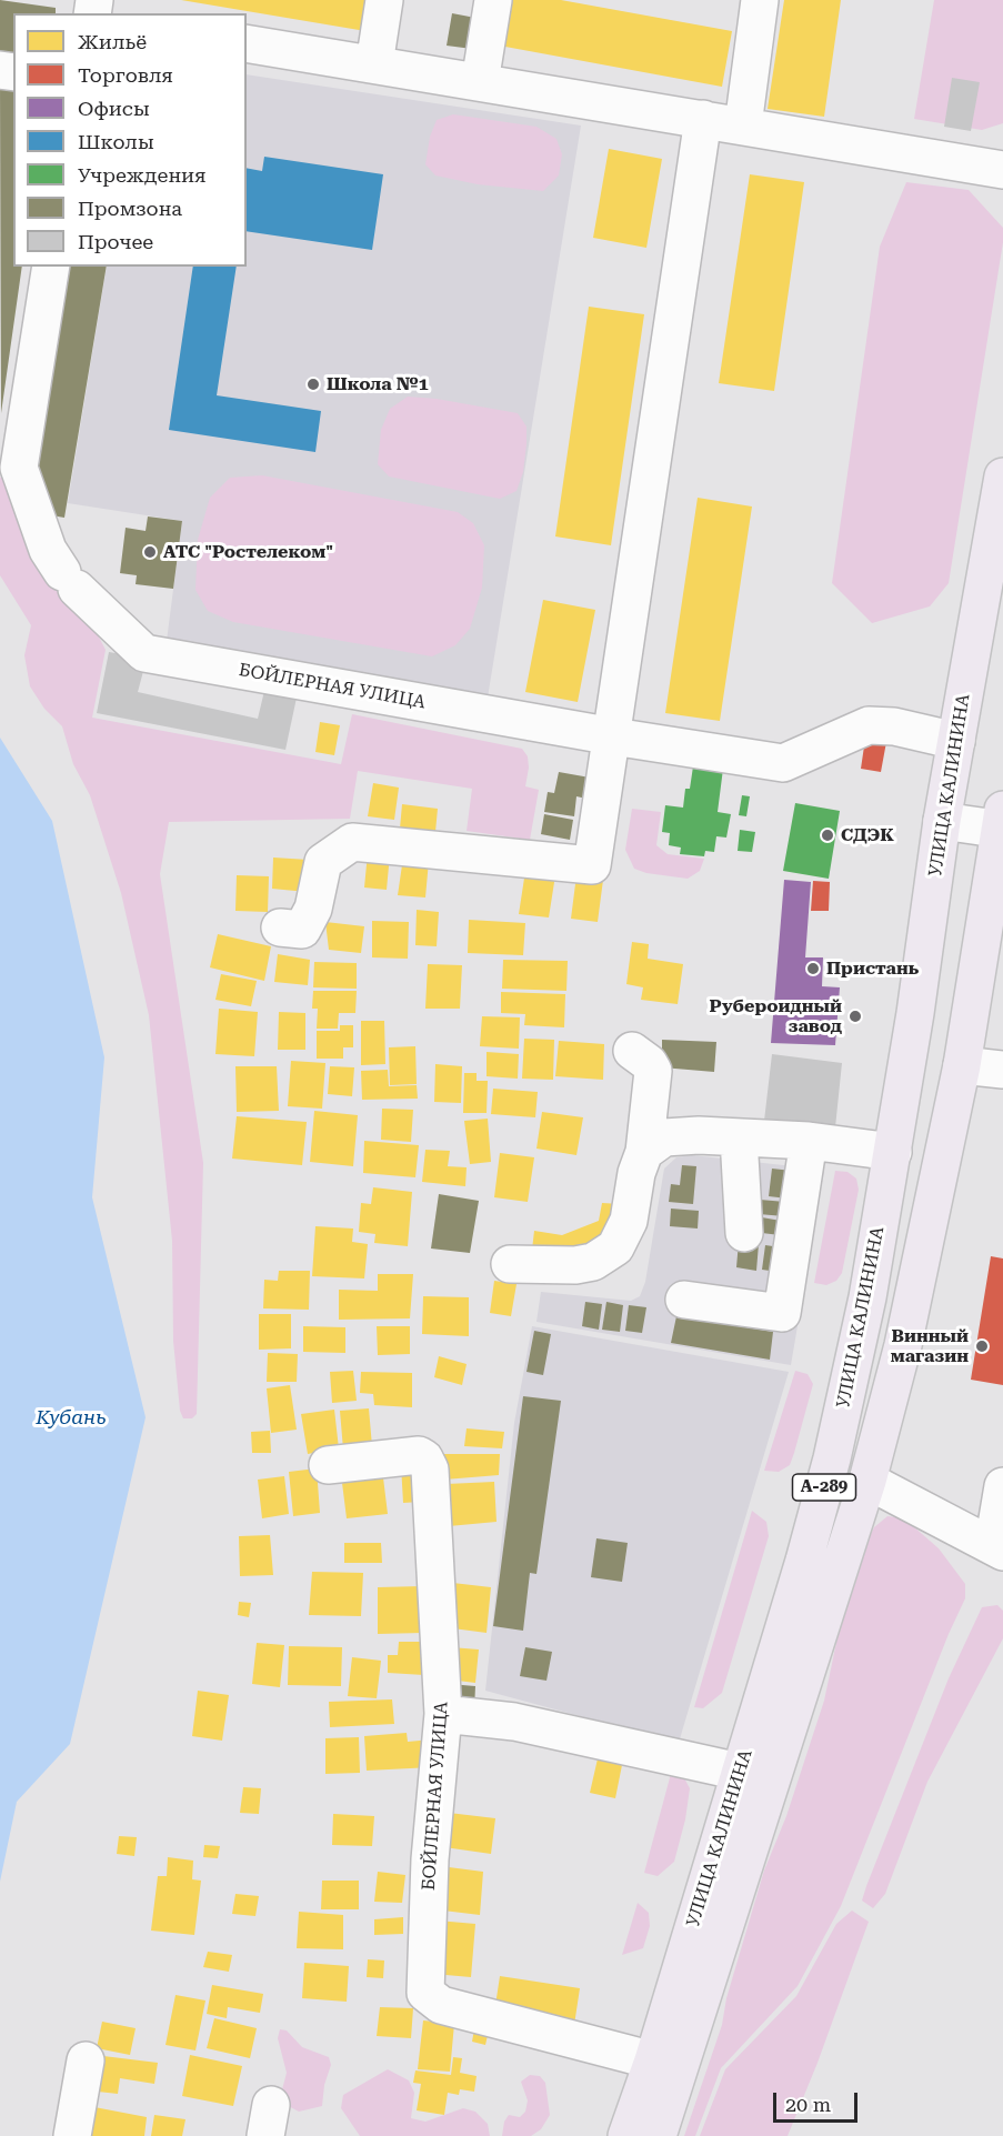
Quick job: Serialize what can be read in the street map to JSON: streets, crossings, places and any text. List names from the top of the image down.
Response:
{
  "streets": {
    "highway": ["УЛИЦА КАЛИНИНА", "А-289"],
    "street": ["БОЙЛЕРНАЯ УЛИЦА"]
  },
  "crossings": [
    ["БОЙЛЕРНАЯ УЛИЦА", "УЛИЦА КАЛИНИНА"]
  ],
  "water": ["Кубань"],
  "places": [
    "Школа №1",
    "АТС \"Ростелеком\"",
    "СДЭК",
    "Пристань",
    "Рубероидный завод",
    "Винный магазин"
  ],
  "legend": [
    "Жильё",
    "Торговля",
    "Офисы",
    "Школы",
    "Учреждения",
    "Промзона",
    "Прочее"
  ],
  "scale_bar": "20 m"
}
